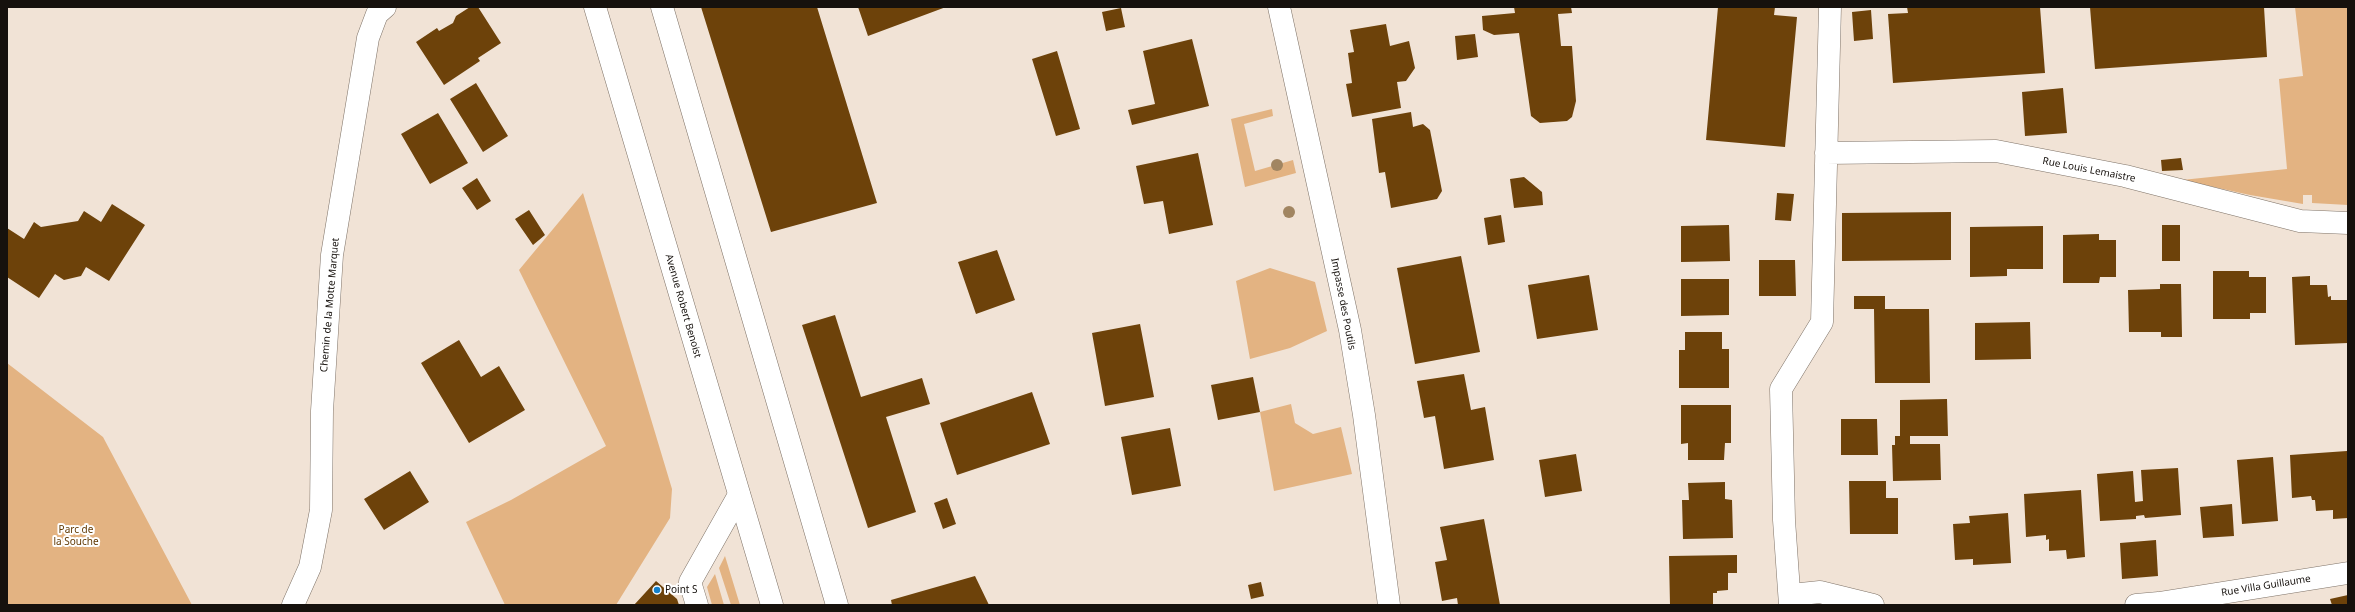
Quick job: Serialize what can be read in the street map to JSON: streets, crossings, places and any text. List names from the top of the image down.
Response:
{
  "streets": {
    "street": [
      "Rue Louis Lemaistre",
      "Impasse des Poutils",
      "Chemin de la Motte Marquet",
      "Avenue Robert Benoist",
      "Rue Villa Guillaume"
    ]
  },
  "parks": ["Parc de la Souche"],
  "places": ["Point S"]
}
